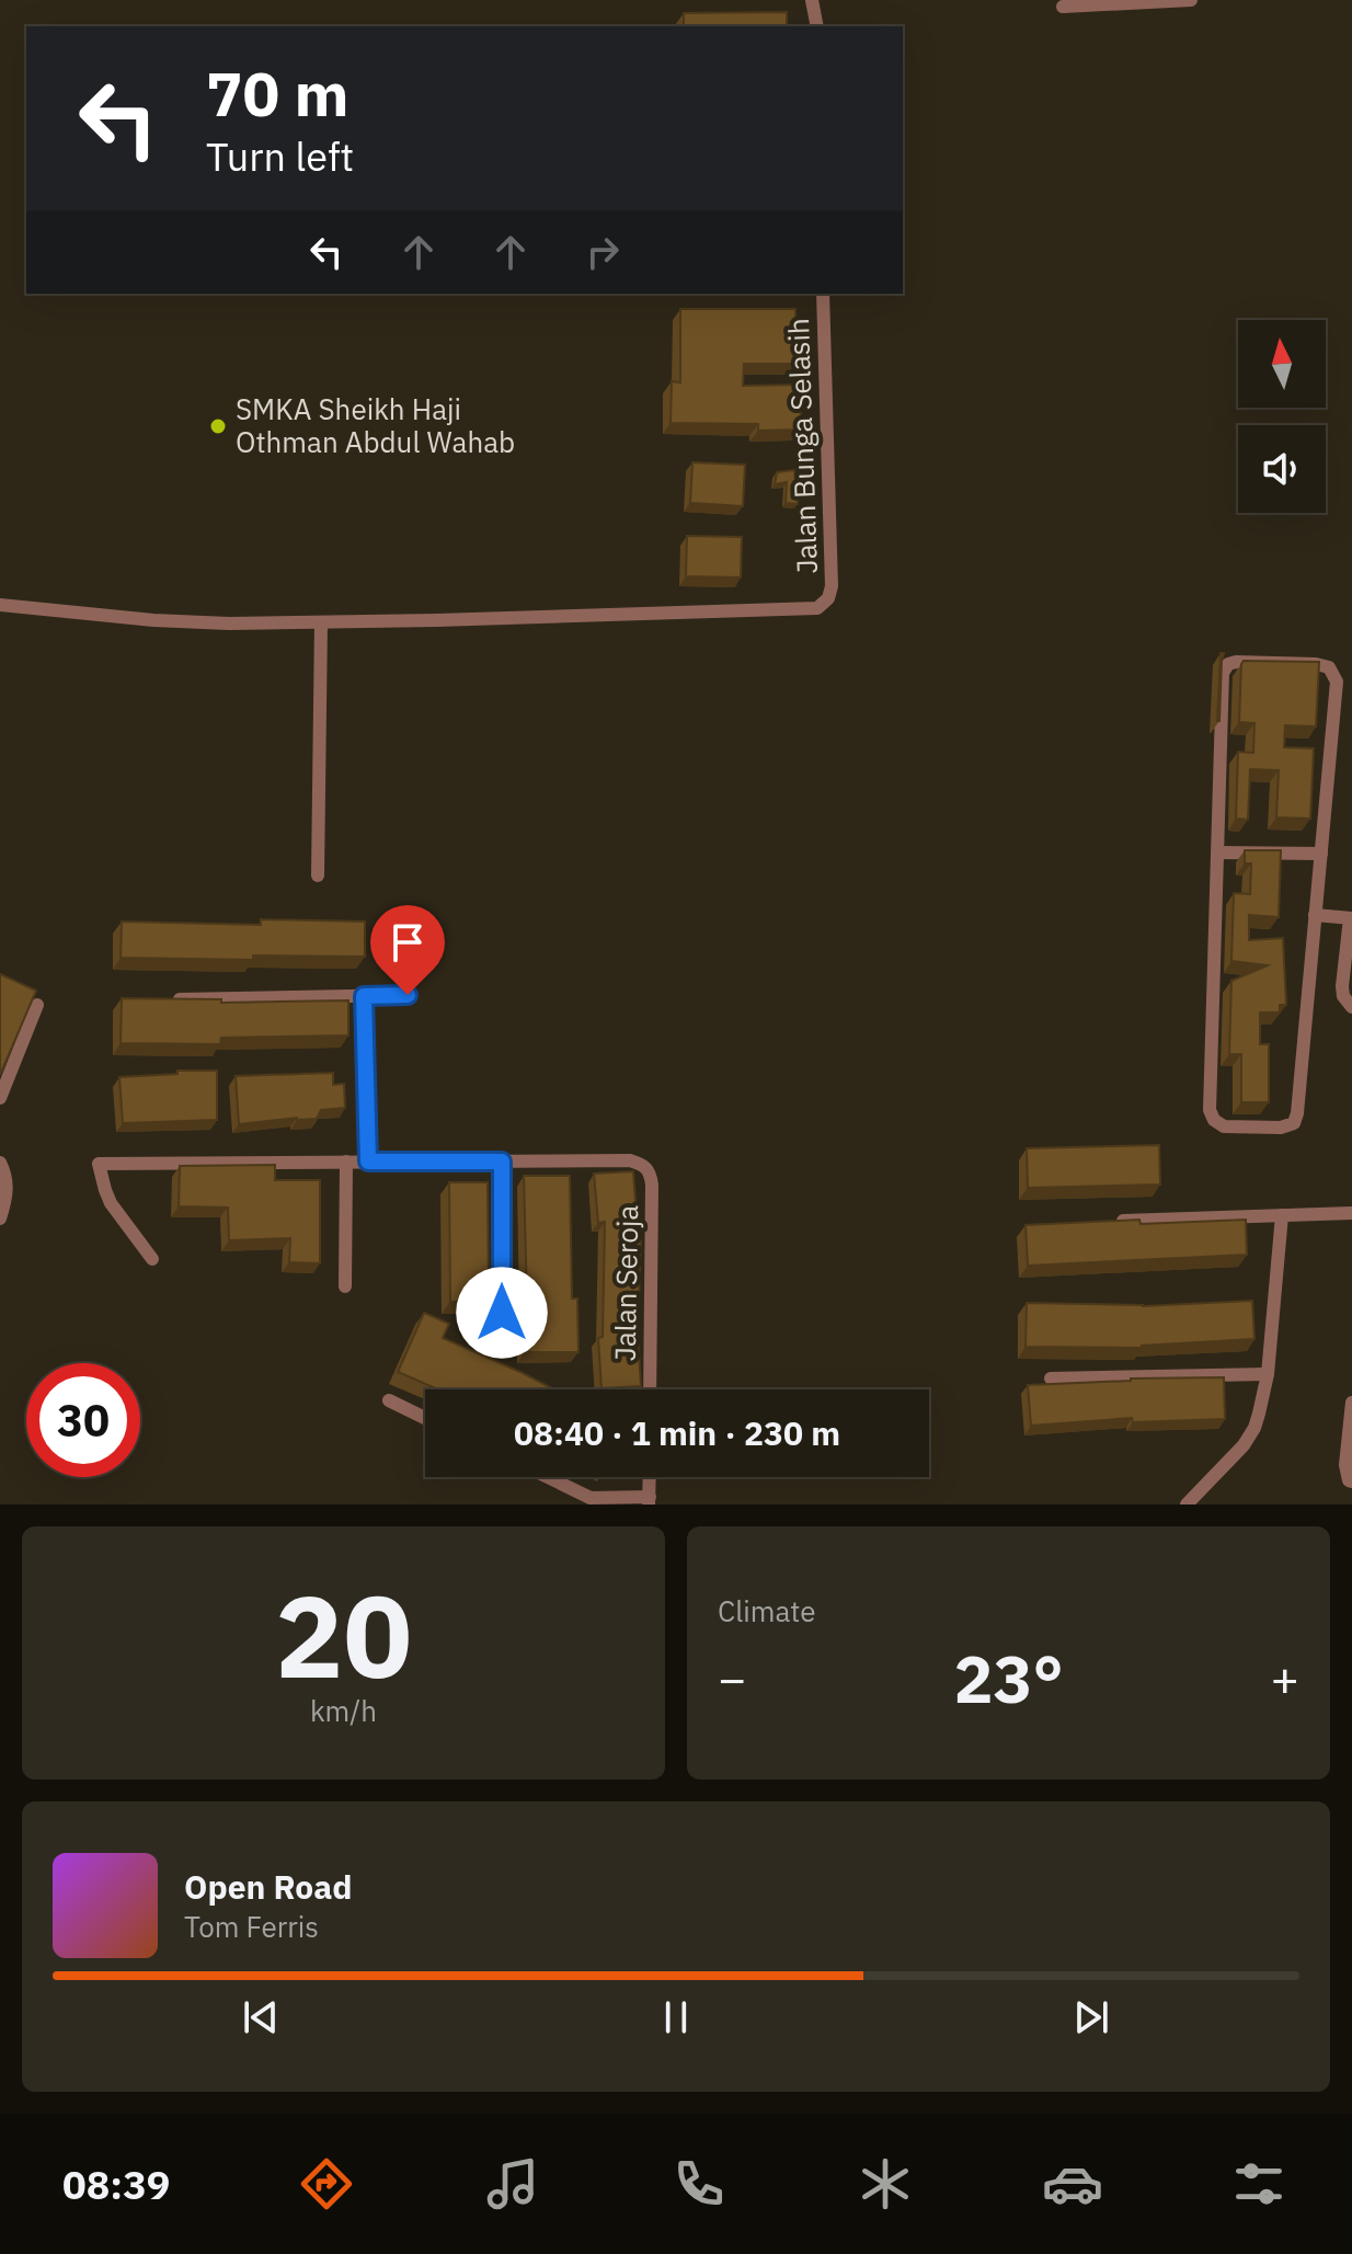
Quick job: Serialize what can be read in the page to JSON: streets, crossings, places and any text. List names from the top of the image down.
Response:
{
  "streets": {
    "street": ["Jalan Bunga Selasih", "Jalan Seroja"]
  },
  "places": ["SMKA Sheikh Haji Othman Abdul Wahab"],
  "north": "top",
  "page": {
    "turn": ["70 m", "Turn left"],
    "limit": "30",
    "trip": "08:40 · 1 min · 230 m",
    "tile": [
      ["20", "km/h"],
      "Climate"
    ],
    "heat": ["−", "23°", "+"],
    "song": ["Open Road", "Tom Ferris"],
    "tabs": "08:39"
  }
}
